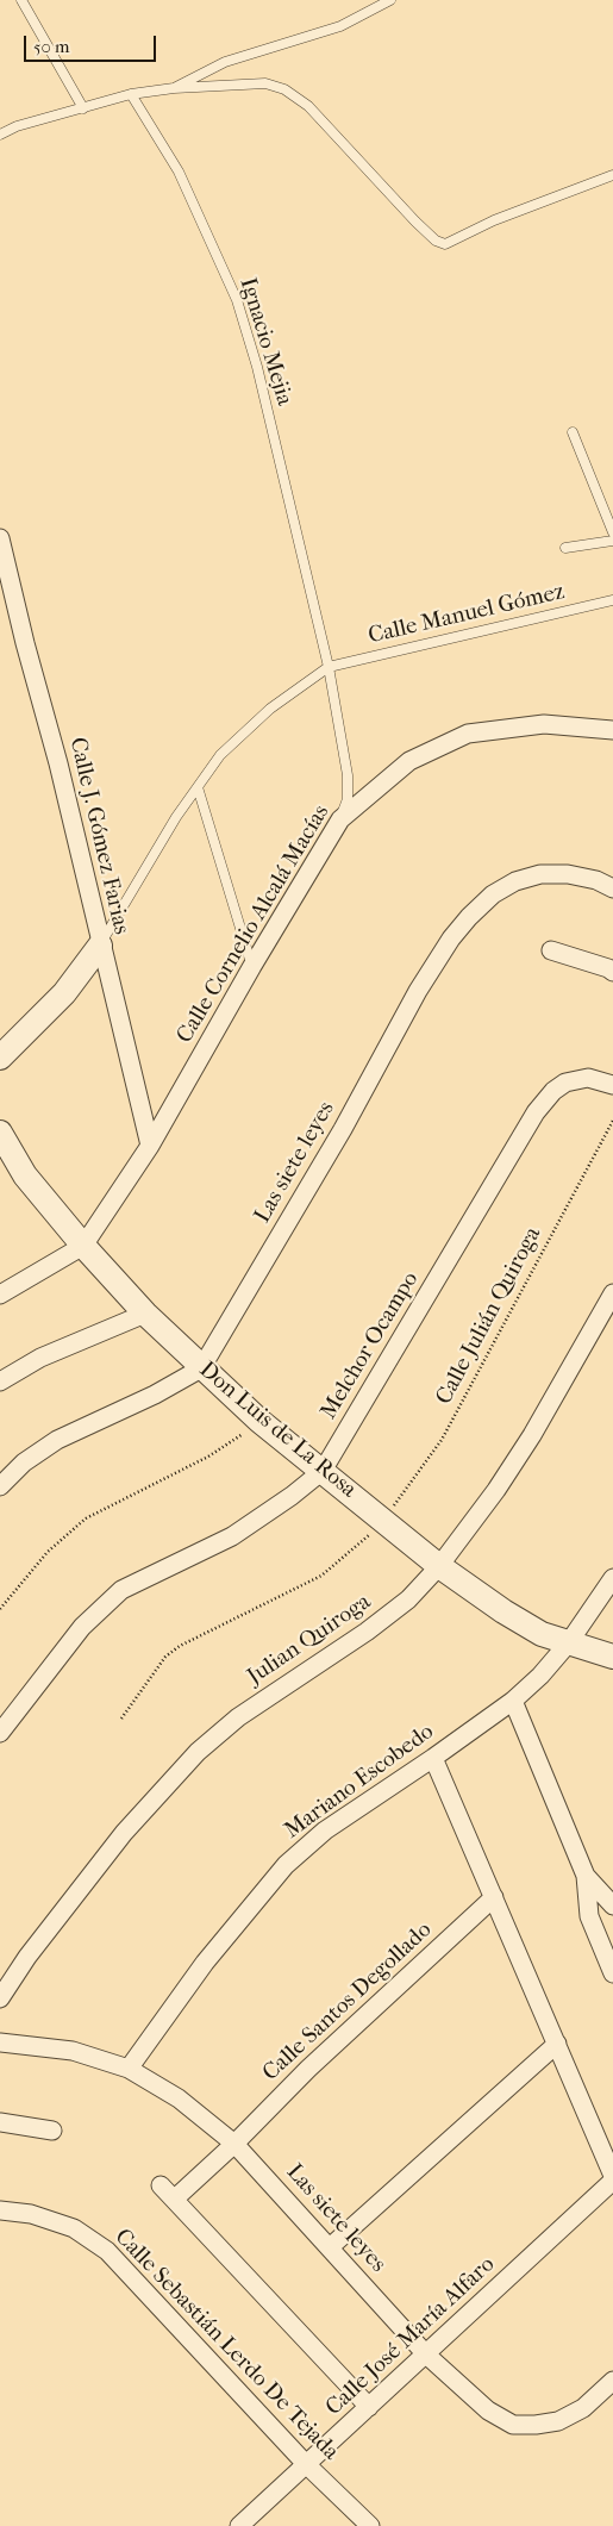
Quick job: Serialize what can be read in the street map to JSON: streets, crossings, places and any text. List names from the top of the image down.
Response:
{
  "streets": {
    "street": [
      "Calle J. Gómez Farias",
      "Calle Cornelio Alcalá Macías",
      "Las siete leyes",
      "Melchor Ocampo",
      "Don Luis de La Rosa",
      "Julian Quiroga",
      "Mariano Escobedo",
      "Calle Santos Degollado",
      "Calle José María Alfaro",
      "Calle Sebastián Lerdo De Tejada"
    ],
    "lane": ["Ignacio Mejia", "Calle Manuel Gómez"],
    "path": ["Calle Julián Quiroga"]
  },
  "crossings": [
    ["Ignacio Mejia", "Calle Manuel Gómez"],
    ["Ignacio Mejia", "Calle Cornelio Alcalá Macías"],
    ["Calle J. Gómez Farias", "Calle Cornelio Alcalá Macías"],
    ["Calle Cornelio Alcalá Macías", "Don Luis de La Rosa"],
    ["Las siete leyes", "Don Luis de La Rosa"],
    ["Las siete leyes", "Mariano Escobedo"],
    ["Las siete leyes", "Calle Santos Degollado"],
    ["Las siete leyes", "Calle José María Alfaro"],
    ["Calle Julián Quiroga", "Don Luis de La Rosa"],
    ["Melchor Ocampo", "Don Luis de La Rosa"],
    ["Don Luis de La Rosa", "Julian Quiroga"],
    ["Don Luis de La Rosa", "Mariano Escobedo"],
    ["Calle José María Alfaro", "Calle Sebastián Lerdo De Tejada"]
  ],
  "scale_bar": "50 m"
}
